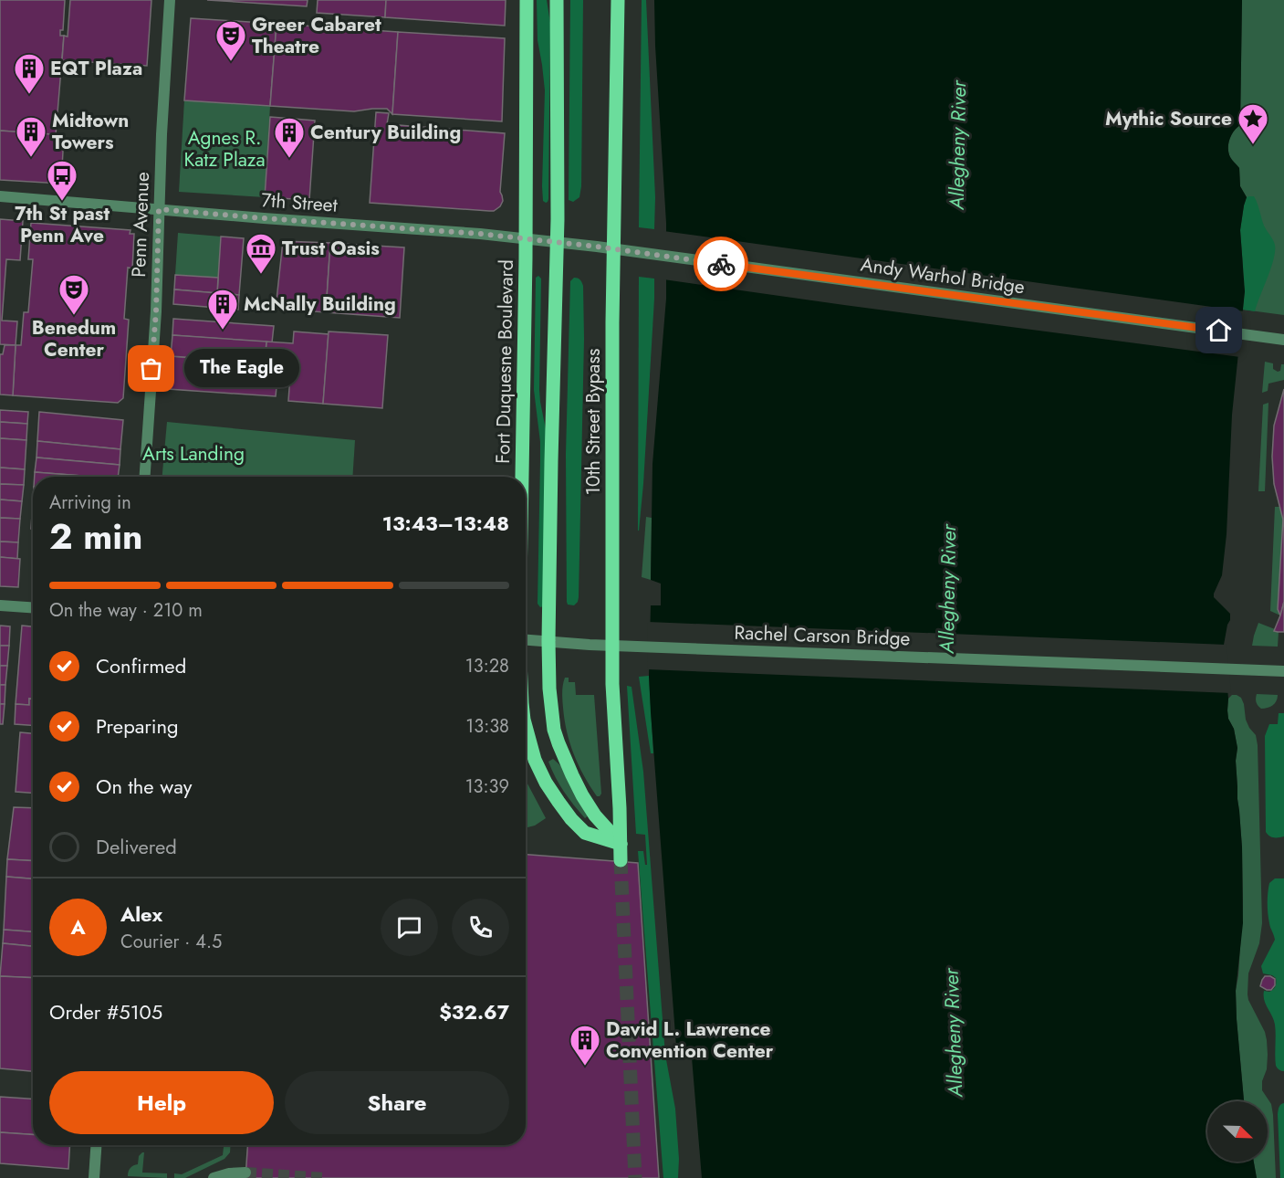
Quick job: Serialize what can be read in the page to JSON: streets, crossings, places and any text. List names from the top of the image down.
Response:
{
  "streets": {
    "main road": ["Fort Duquesne Boulevard", "10th Street Bypass"],
    "street": [
      "7th Street",
      "Penn Avenue",
      "Andy Warhol Bridge",
      "Rachel Carson Bridge"
    ]
  },
  "crossings": [
    ["7th Street", "Penn Avenue"],
    ["7th Street", "Andy Warhol Bridge"],
    ["7th Street", "Fort Duquesne Boulevard"],
    ["Fort Duquesne Boulevard", "10th Street Bypass"]
  ],
  "water": ["Allegheny River"],
  "parks": ["Agnes R. Katz Plaza", "Arts Landing"],
  "places": {
    "theatre": ["Greer Cabaret Theatre", "Benedum Center"],
    "building": [
      "EQT Plaza",
      "Midtown Towers",
      "Century Building",
      "McNally Building",
      "David L. Lawrence Convention Center"
    ],
    "place": ["Mythic Source"],
    "bus stop": ["7th St past Penn Ave"],
    "museum": ["Trust Oasis"],
    "other": ["The Eagle"]
  },
  "north": "bottom right",
  "page": {
    "bubble": "The Eagle",
    "heading": ["2 min", "Arriving in", "13:43–13:48"],
    "panel": [
      "Alex",
      "Courier · 4.5",
      "Order #5105",
      "$32.67"
    ],
    "bar": "On the way · 210 m",
    "list": [
      ["Confirmed", "13:28"],
      ["Preparing", "13:38"],
      ["On the way", "13:39"],
      "Delivered"
    ],
    "round": "A",
    "buttons": ["Help", "Share"]
  }
}
